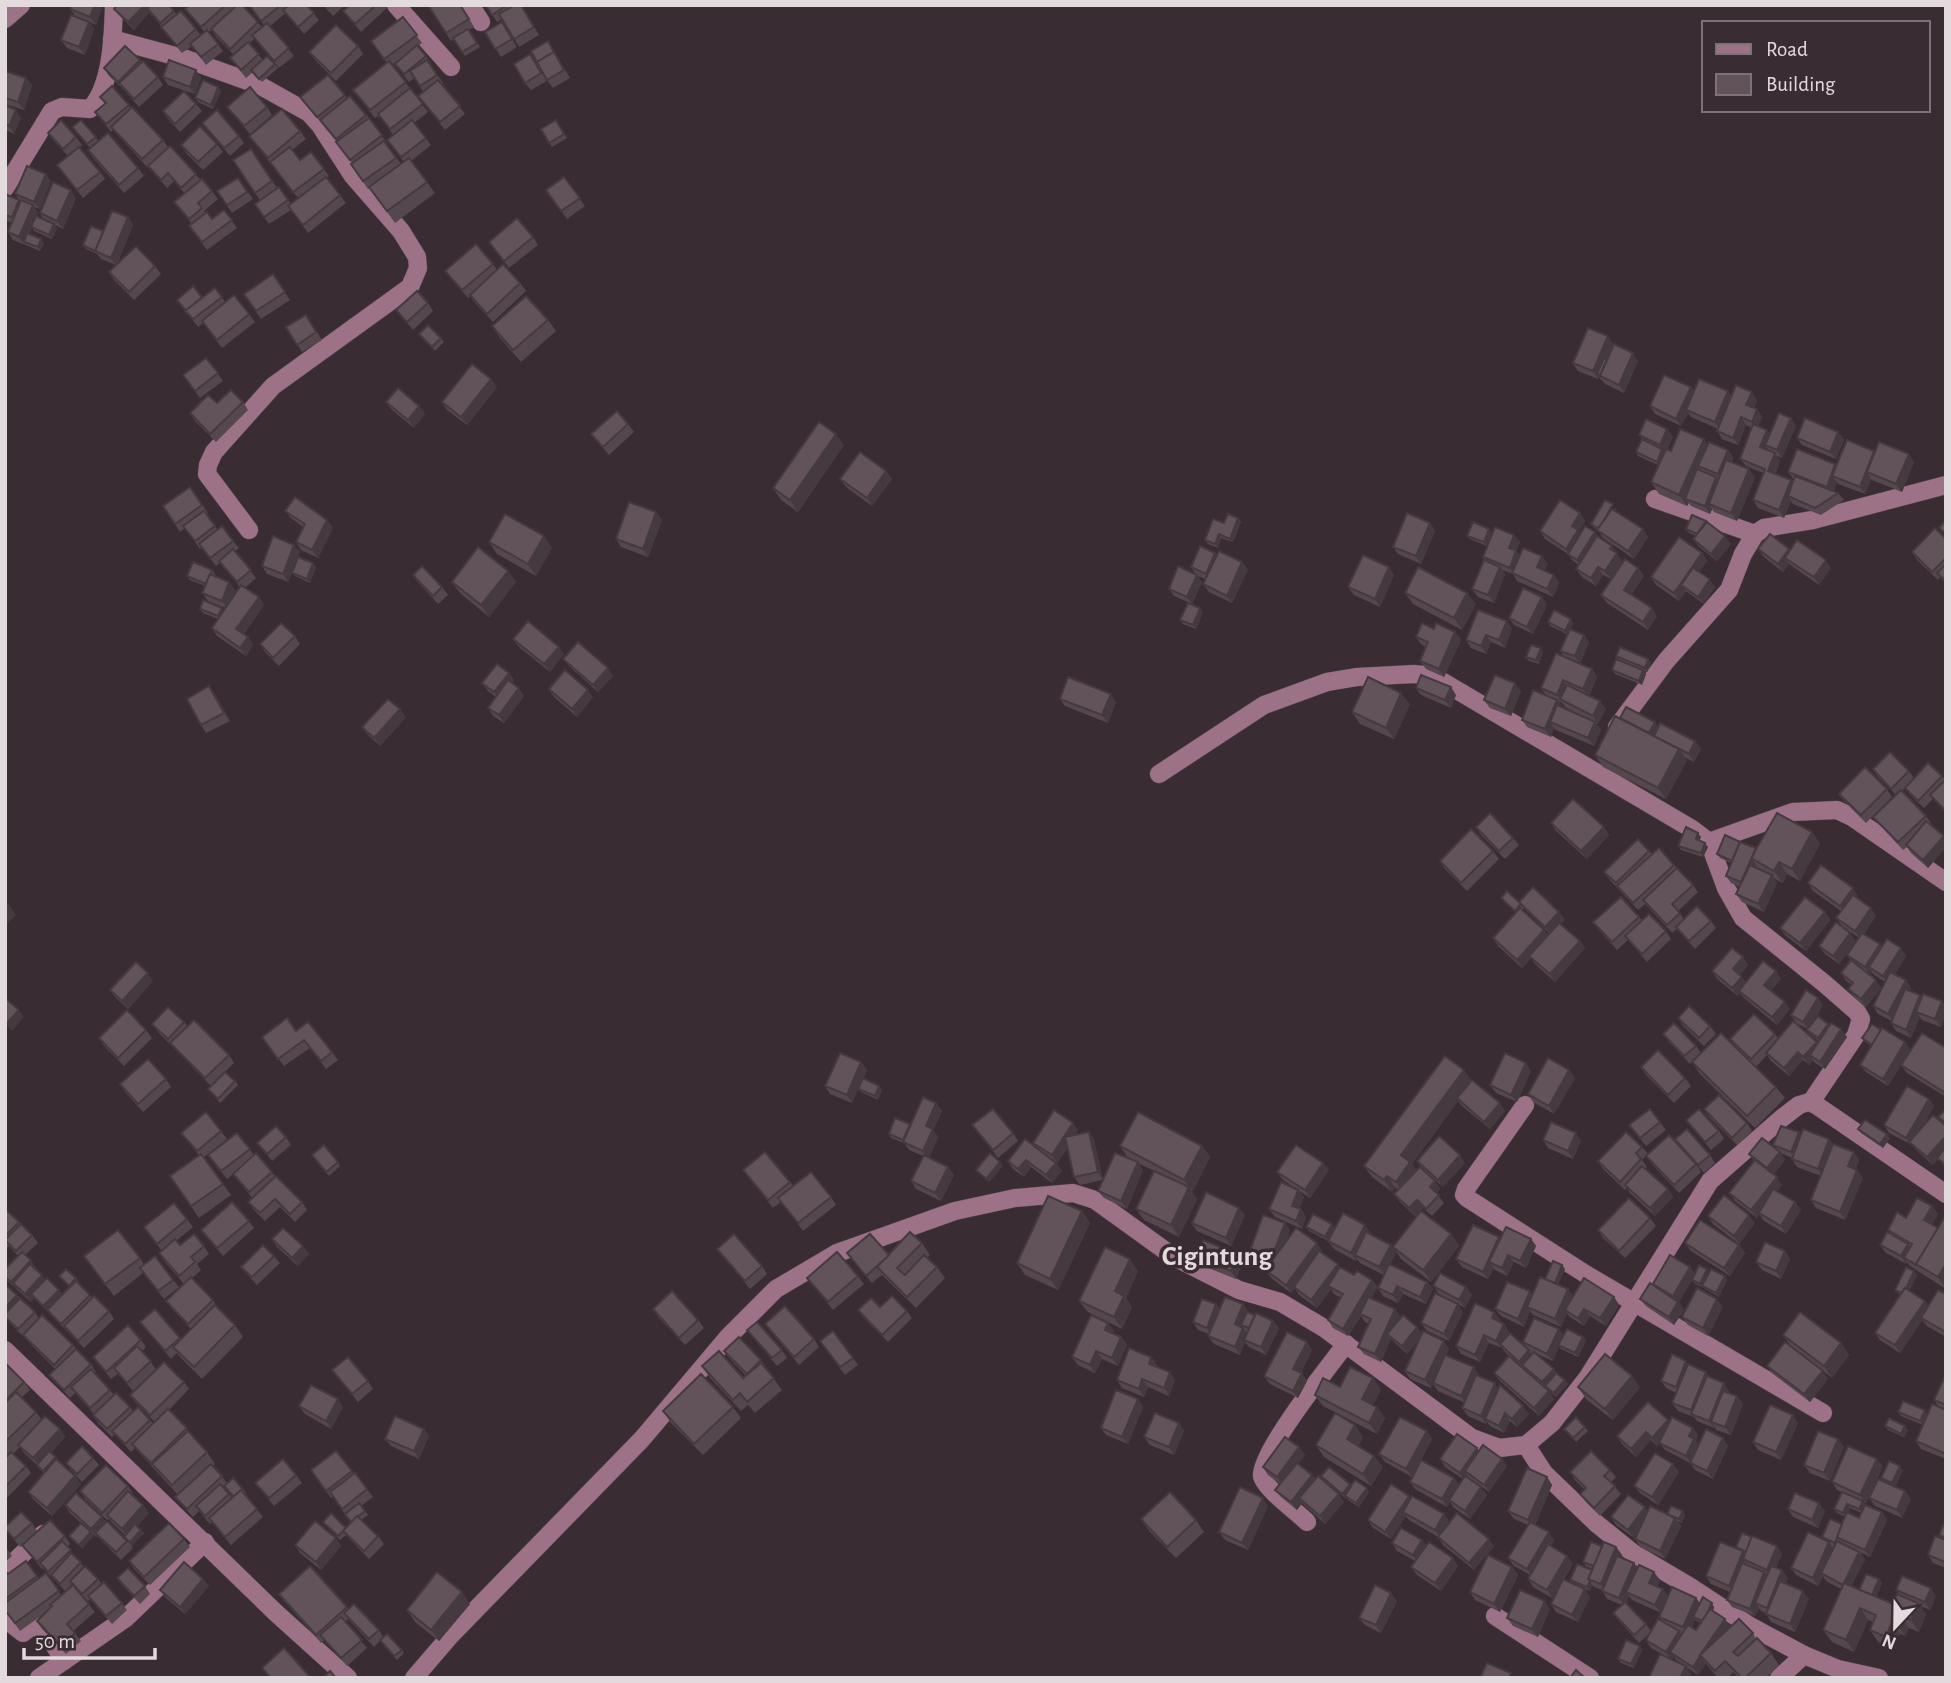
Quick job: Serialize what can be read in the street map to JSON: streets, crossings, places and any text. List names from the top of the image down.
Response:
{
  "districts": ["Cigintung"],
  "legend": ["Road", "Building"],
  "scale_bar": "50 m",
  "north": "bottom"
}
